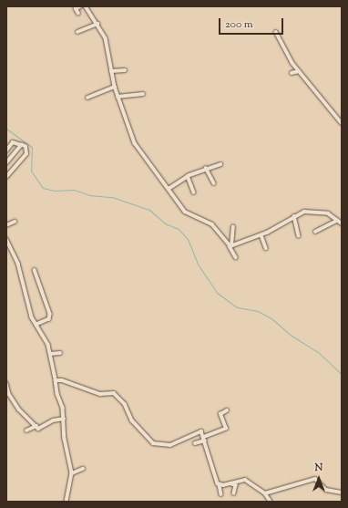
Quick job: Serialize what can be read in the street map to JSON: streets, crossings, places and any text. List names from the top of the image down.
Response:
{
  "scale_bar": "200 m",
  "north": "top"
}
